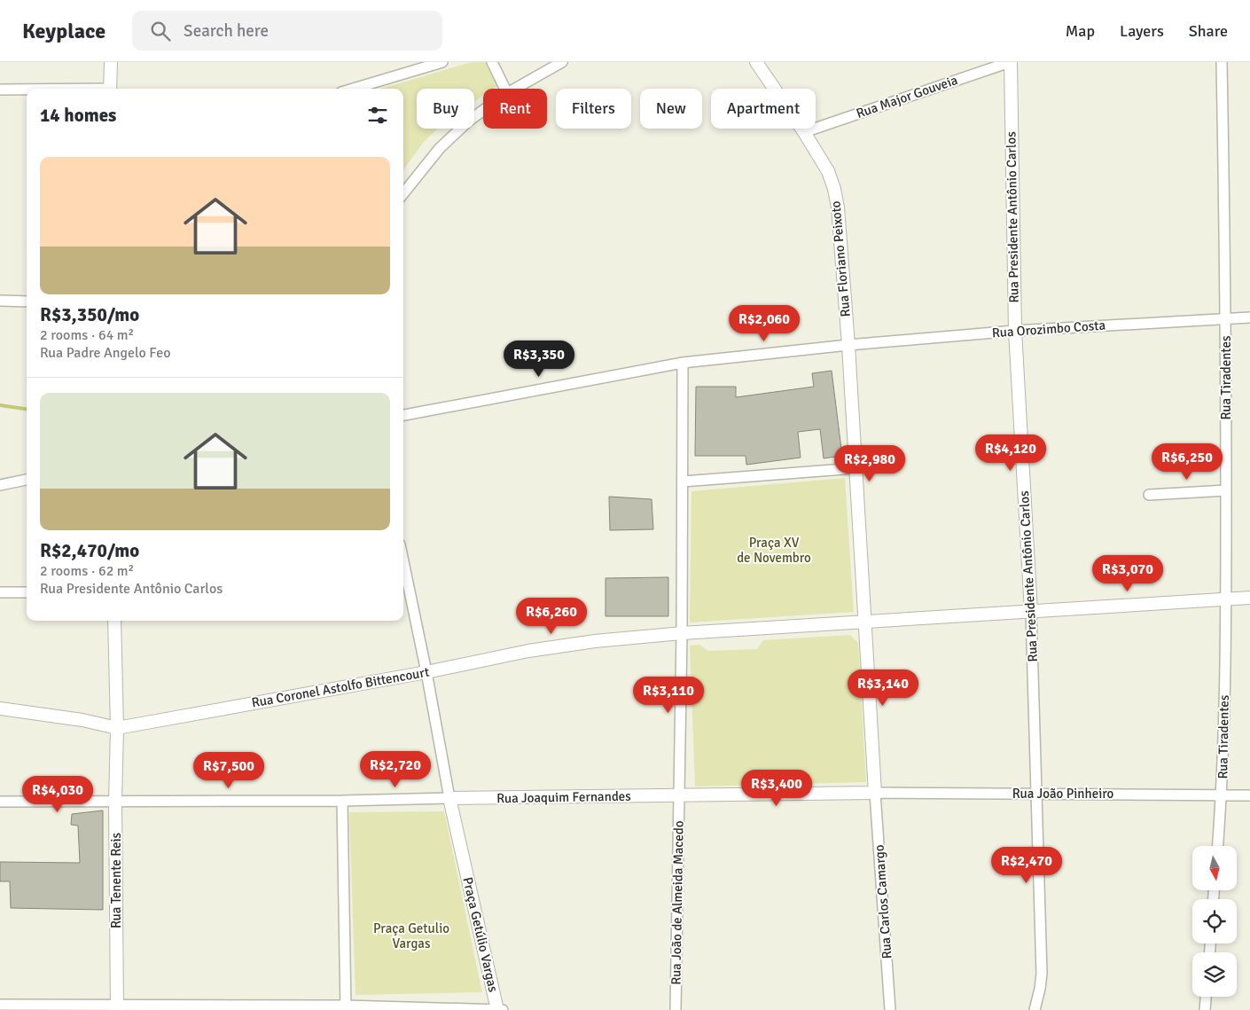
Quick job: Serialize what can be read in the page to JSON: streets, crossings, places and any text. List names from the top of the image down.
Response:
{
  "streets": {
    "street": [
      "Rua Major Gouveia",
      "Rua Presidente Antônio Carlos",
      "Rua Floriano Peixoto",
      "Rua Orozimbo Costa",
      "Rua Tiradentes",
      "Rua Coronel Astolfo Bittencourt",
      "Rua João Pinheiro",
      "Rua Joaquim Fernandes",
      "Rua Tenente Reis",
      "Rua Carlos Camargo",
      "Rua João de Almeida Macedo",
      "Praça Getúlio Vargas"
    ]
  },
  "crossings": [
    ["Rua Major Gouveia", "Rua Presidente Antônio Carlos"],
    ["Rua Major Gouveia", "Rua Floriano Peixoto"],
    ["Rua Presidente Antônio Carlos", "Rua Orozimbo Costa"],
    ["Rua Presidente Antônio Carlos", "Rua João Pinheiro"],
    ["Rua Floriano Peixoto", "Rua Orozimbo Costa"],
    ["Rua Orozimbo Costa", "Rua Tiradentes"],
    ["Rua Tiradentes", "Rua João Pinheiro"],
    ["Rua Coronel Astolfo Bittencourt", "Rua Tenente Reis"],
    ["Rua João Pinheiro", "Rua Carlos Camargo"],
    ["Rua Joaquim Fernandes", "Rua João de Almeida Macedo"],
    ["Rua Joaquim Fernandes", "Praça Getúlio Vargas"],
    ["Rua Tenente Reis", "Praça Getúlio Vargas"]
  ],
  "parks": ["Praça XV de Novembro", "Praça Getulio Vargas"],
  "north": "bottom",
  "page": {
    "header": "Keyplace",
    "search": "Search here",
    "nav": ["Map", "Layers", "Share"],
    "chip": [
      "Buy",
      "Rent",
      "Filters",
      "New",
      "Apartment"
    ],
    "heading": "14 homes",
    "list": [
      {
        "name": "R$3,350/mo",
        "note": "2 rooms · 64 m² · Rua Padre Angelo Feo"
      },
      {
        "name": "R$2,470/mo",
        "note": "2 rooms · 62 m² · Rua Presidente Antônio Carlos"
      }
    ],
    "price": [
      "R$2,060",
      "R$3,350",
      "R$4,120",
      "R$6,250",
      "R$2,980",
      "R$3,070",
      "R$6,260",
      "R$3,140",
      "R$3,110",
      "R$2,720",
      "R$7,500",
      "R$3,400",
      "R$4,030",
      "R$2,470"
    ]
  }
}
